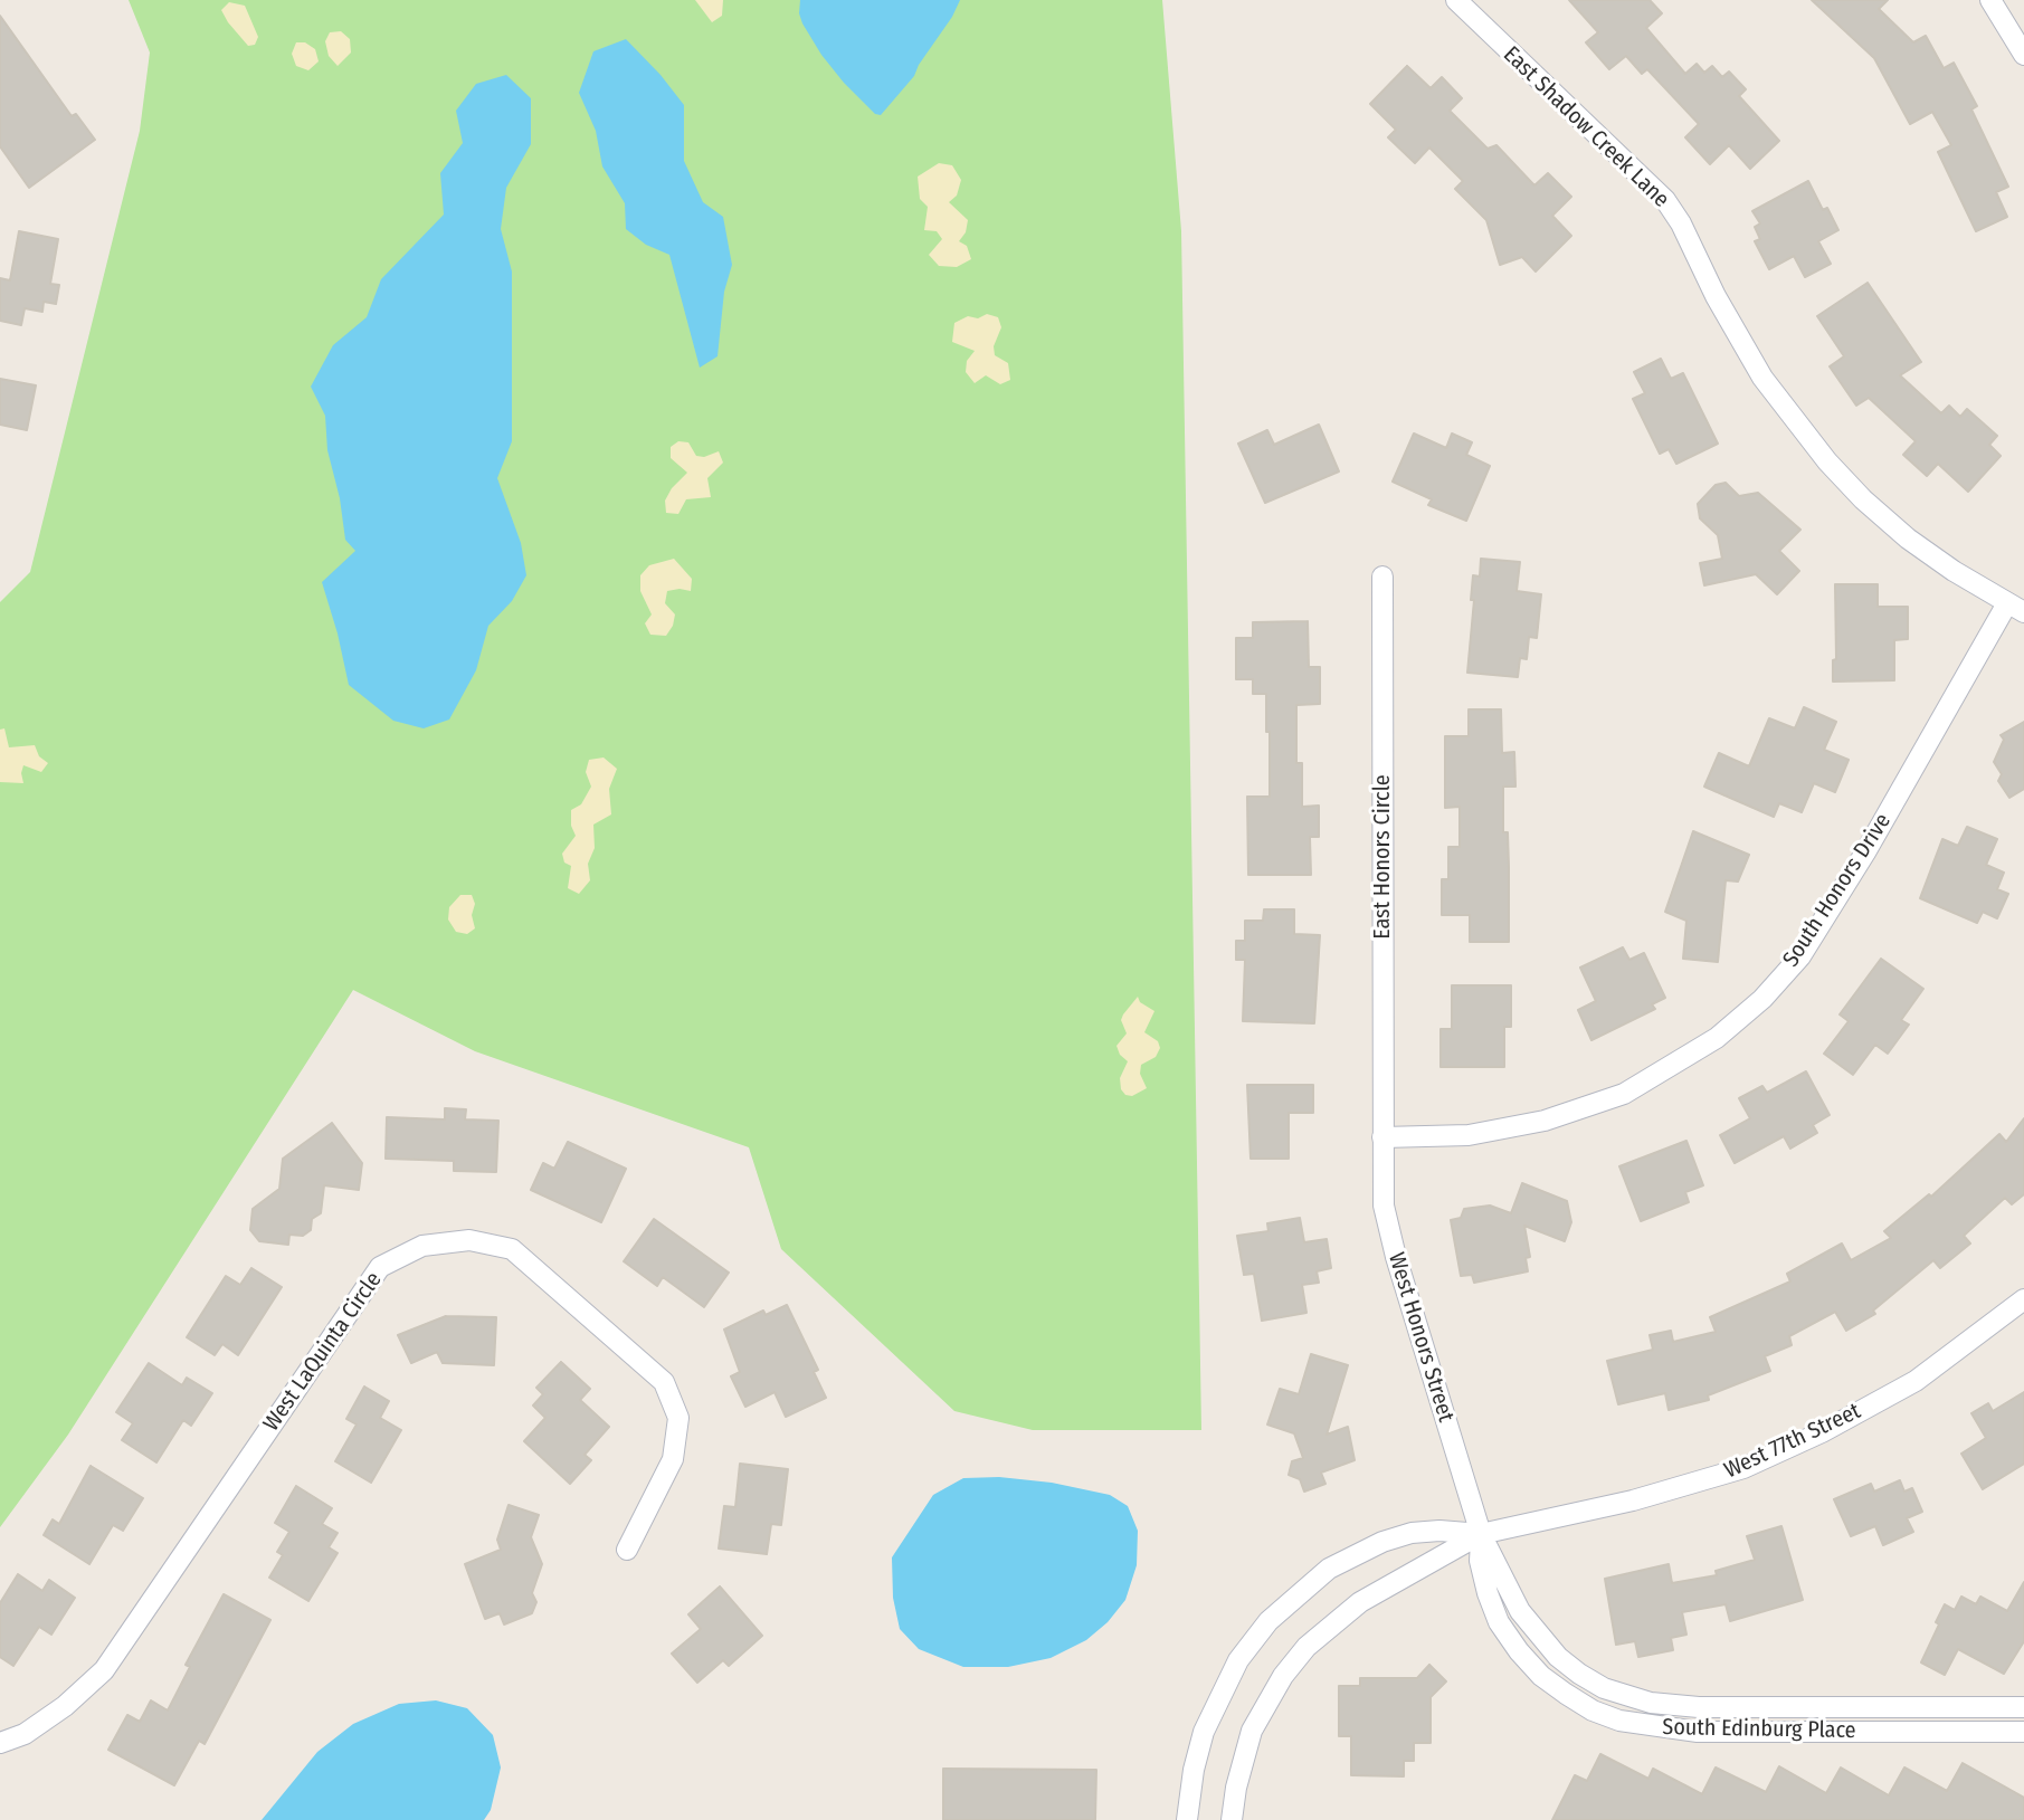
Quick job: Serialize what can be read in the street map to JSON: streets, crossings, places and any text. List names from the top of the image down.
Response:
{
  "streets": {
    "street": [
      "East Shadow Creek Lane",
      "East Honors Circle",
      "South Honors Drive",
      "West Honors Street",
      "West LaQuinta Circle",
      "West 77th Street",
      "South Edinburg Place"
    ]
  },
  "crossings": [
    ["East Shadow Creek Lane", "South Honors Drive"],
    ["East Honors Circle", "South Honors Drive"],
    ["East Honors Circle", "West Honors Street"],
    ["South Honors Drive", "West Honors Street"],
    ["West Honors Street", "West 77th Street"],
    ["West Honors Street", "South Edinburg Place"],
    ["West 77th Street", "South Edinburg Place"]
  ]
}
